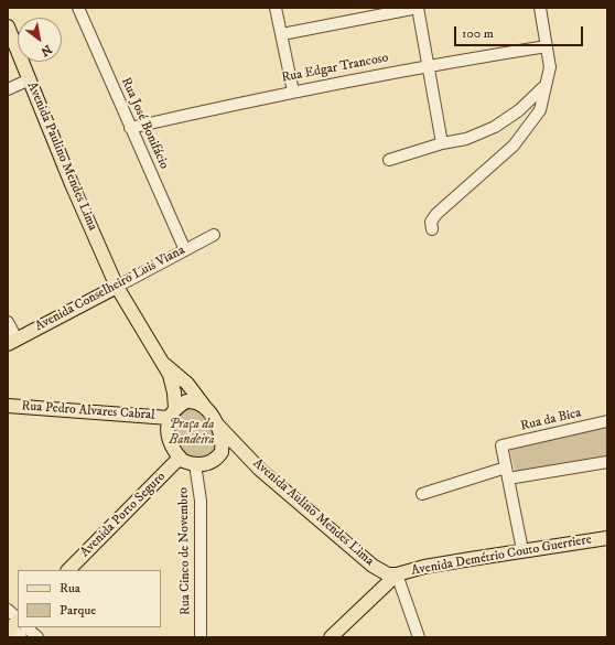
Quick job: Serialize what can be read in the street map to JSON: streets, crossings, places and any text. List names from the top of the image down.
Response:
{
  "streets": {
    "main road": [
      "Avenida Paulino Mendes Lima",
      "Avenida Conselheiro Luis Viana",
      "Rua Pedro Alvares Cabral",
      "Avenida Aulino Mendes Lima",
      "Avenida Porto Seguro",
      "Avenida Demétrio Couto Guerriere"
    ],
    "street": [
      "Rua Edgar Trancoso",
      "Rua José Bonifácio",
      "Rua da Bica",
      "Rua Cinco de Novembro"
    ]
  },
  "crossings": [
    ["Rua Edgar Trancoso", "Rua José Bonifácio"],
    ["Rua José Bonifácio", "Avenida Conselheiro Luis Viana"],
    ["Avenida Paulino Mendes Lima", "Avenida Conselheiro Luis Viana"],
    ["Rua Pedro Alvares Cabral", "Avenida Aulino Mendes Lima"],
    ["Rua Pedro Alvares Cabral", "Avenida Porto Seguro"],
    ["Rua Pedro Alvares Cabral", "Rua Cinco de Novembro"],
    ["Avenida Aulino Mendes Lima", "Avenida Porto Seguro"],
    ["Avenida Aulino Mendes Lima", "Rua Cinco de Novembro"],
    ["Avenida Aulino Mendes Lima", "Avenida Demétrio Couto Guerriere"],
    ["Avenida Porto Seguro", "Rua Cinco de Novembro"]
  ],
  "parks": ["Praça da Bandeira"],
  "legend": ["Rua", "Parque"],
  "scale_bar": "100 m",
  "north": "bottom right"
}
